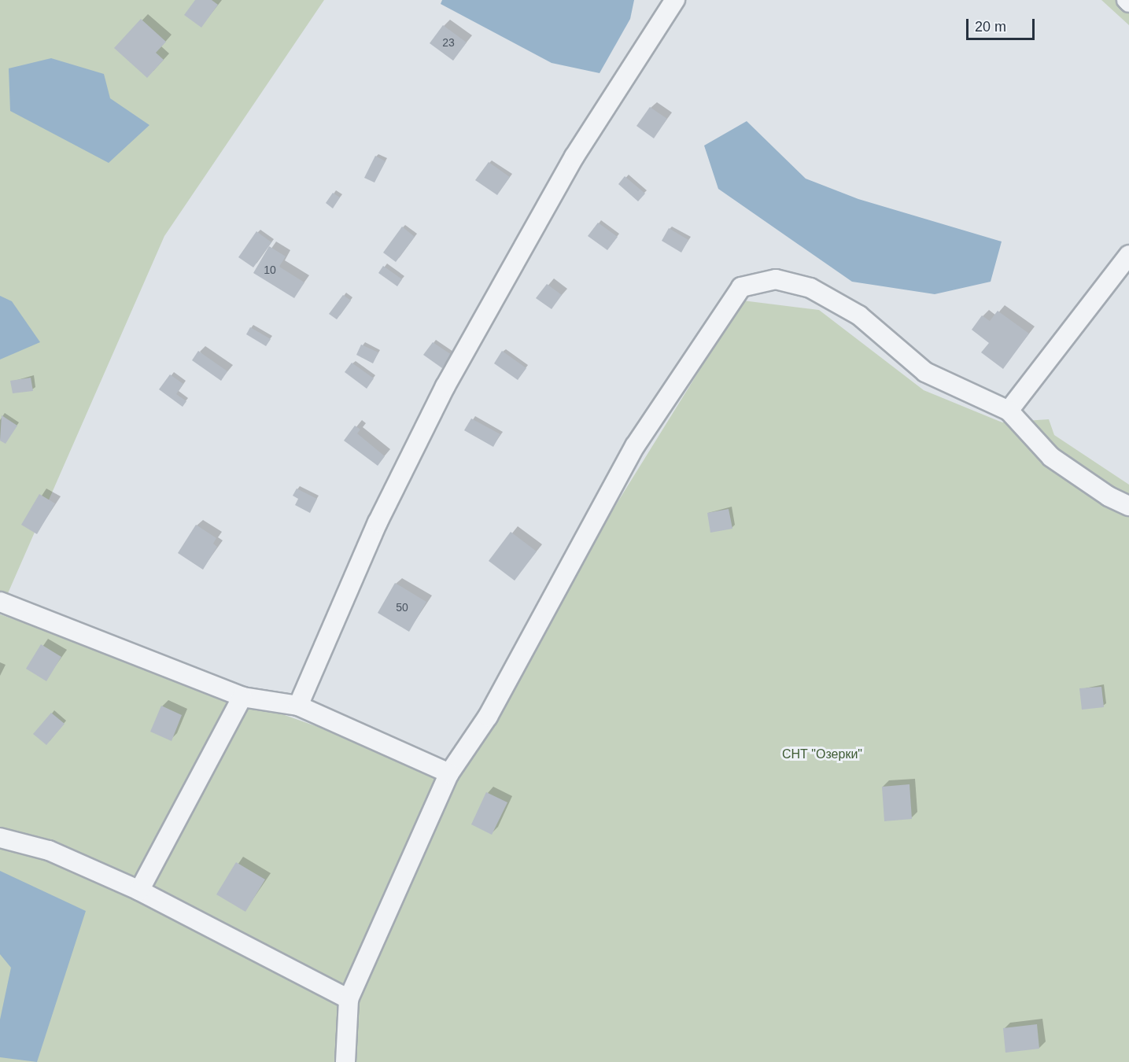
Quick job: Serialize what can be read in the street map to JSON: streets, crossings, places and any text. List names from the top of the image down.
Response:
{
  "parks": ["СНТ \"Озерки\""],
  "house_numbers": ["23", "10", "50"],
  "scale_bar": "20 m"
}
